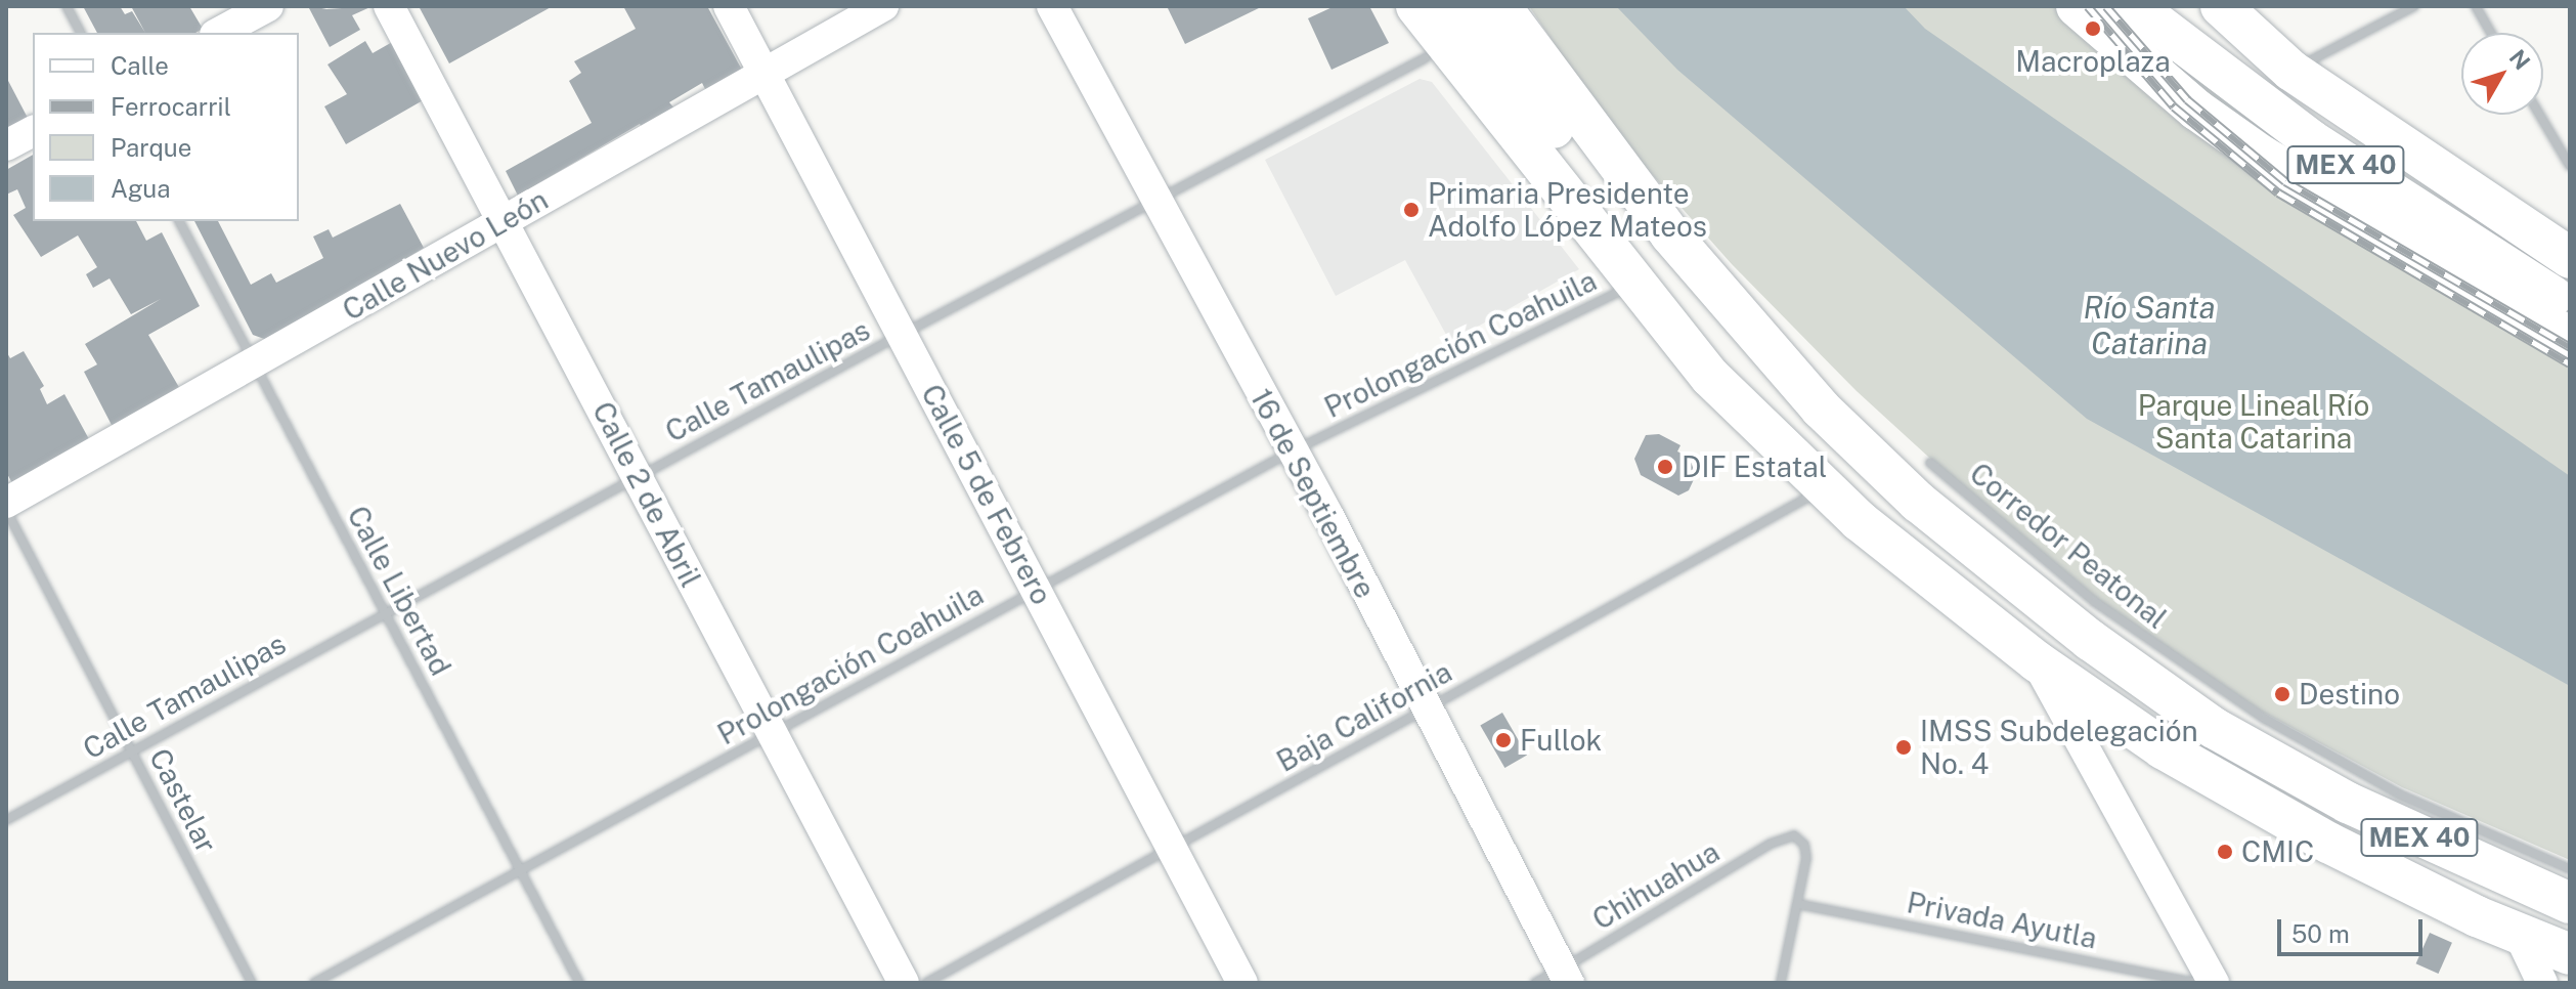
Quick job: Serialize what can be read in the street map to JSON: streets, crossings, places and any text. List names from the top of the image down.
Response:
{
  "streets": {
    "highway": ["MEX 40"],
    "street": [
      "Calle Nuevo León",
      "Prolongación Coahuila",
      "Calle Tamaulipas",
      "16 de Septiembre",
      "Calle 2 de Abril",
      "Calle 5 de Febrero",
      "Corredor Peatonal",
      "Calle Libertad",
      "Baja California",
      "Castelar",
      "Chihuahua",
      "Privada Ayutla"
    ]
  },
  "crossings": [
    ["MEX 40", "Prolongación Coahuila"],
    ["MEX 40", "Baja California"],
    ["Calle Nuevo León", "Calle 2 de Abril"],
    ["Calle Nuevo León", "Calle 5 de Febrero"],
    ["Calle Nuevo León", "Calle Libertad"],
    ["Prolongación Coahuila", "16 de Septiembre"],
    ["Prolongación Coahuila", "Calle 2 de Abril"],
    ["Prolongación Coahuila", "Calle 5 de Febrero"],
    ["Prolongación Coahuila", "Calle Libertad"],
    ["Calle Tamaulipas", "16 de Septiembre"],
    ["Calle Tamaulipas", "Calle 2 de Abril"],
    ["Calle Tamaulipas", "Calle 5 de Febrero"],
    ["Calle Tamaulipas", "Calle Libertad"],
    ["Calle Tamaulipas", "Castelar"],
    ["16 de Septiembre", "Baja California"],
    ["16 de Septiembre", "Chihuahua"],
    ["Calle 5 de Febrero", "Baja California"],
    ["Chihuahua", "Privada Ayutla"]
  ],
  "water": ["Río Santa Catarina"],
  "parks": ["Parque Lineal Río Santa Catarina"],
  "places": [
    "Macroplaza",
    "Primaria Presidente Adolfo López Mateos",
    "DIF Estatal",
    "Destino",
    "Fullok",
    "IMSS Subdelegación No. 4",
    "CMIC"
  ],
  "legend": [
    "Calle",
    "Ferrocarril",
    "Parque",
    "Agua"
  ],
  "scale_bar": "50 m",
  "north": "top right"
}
